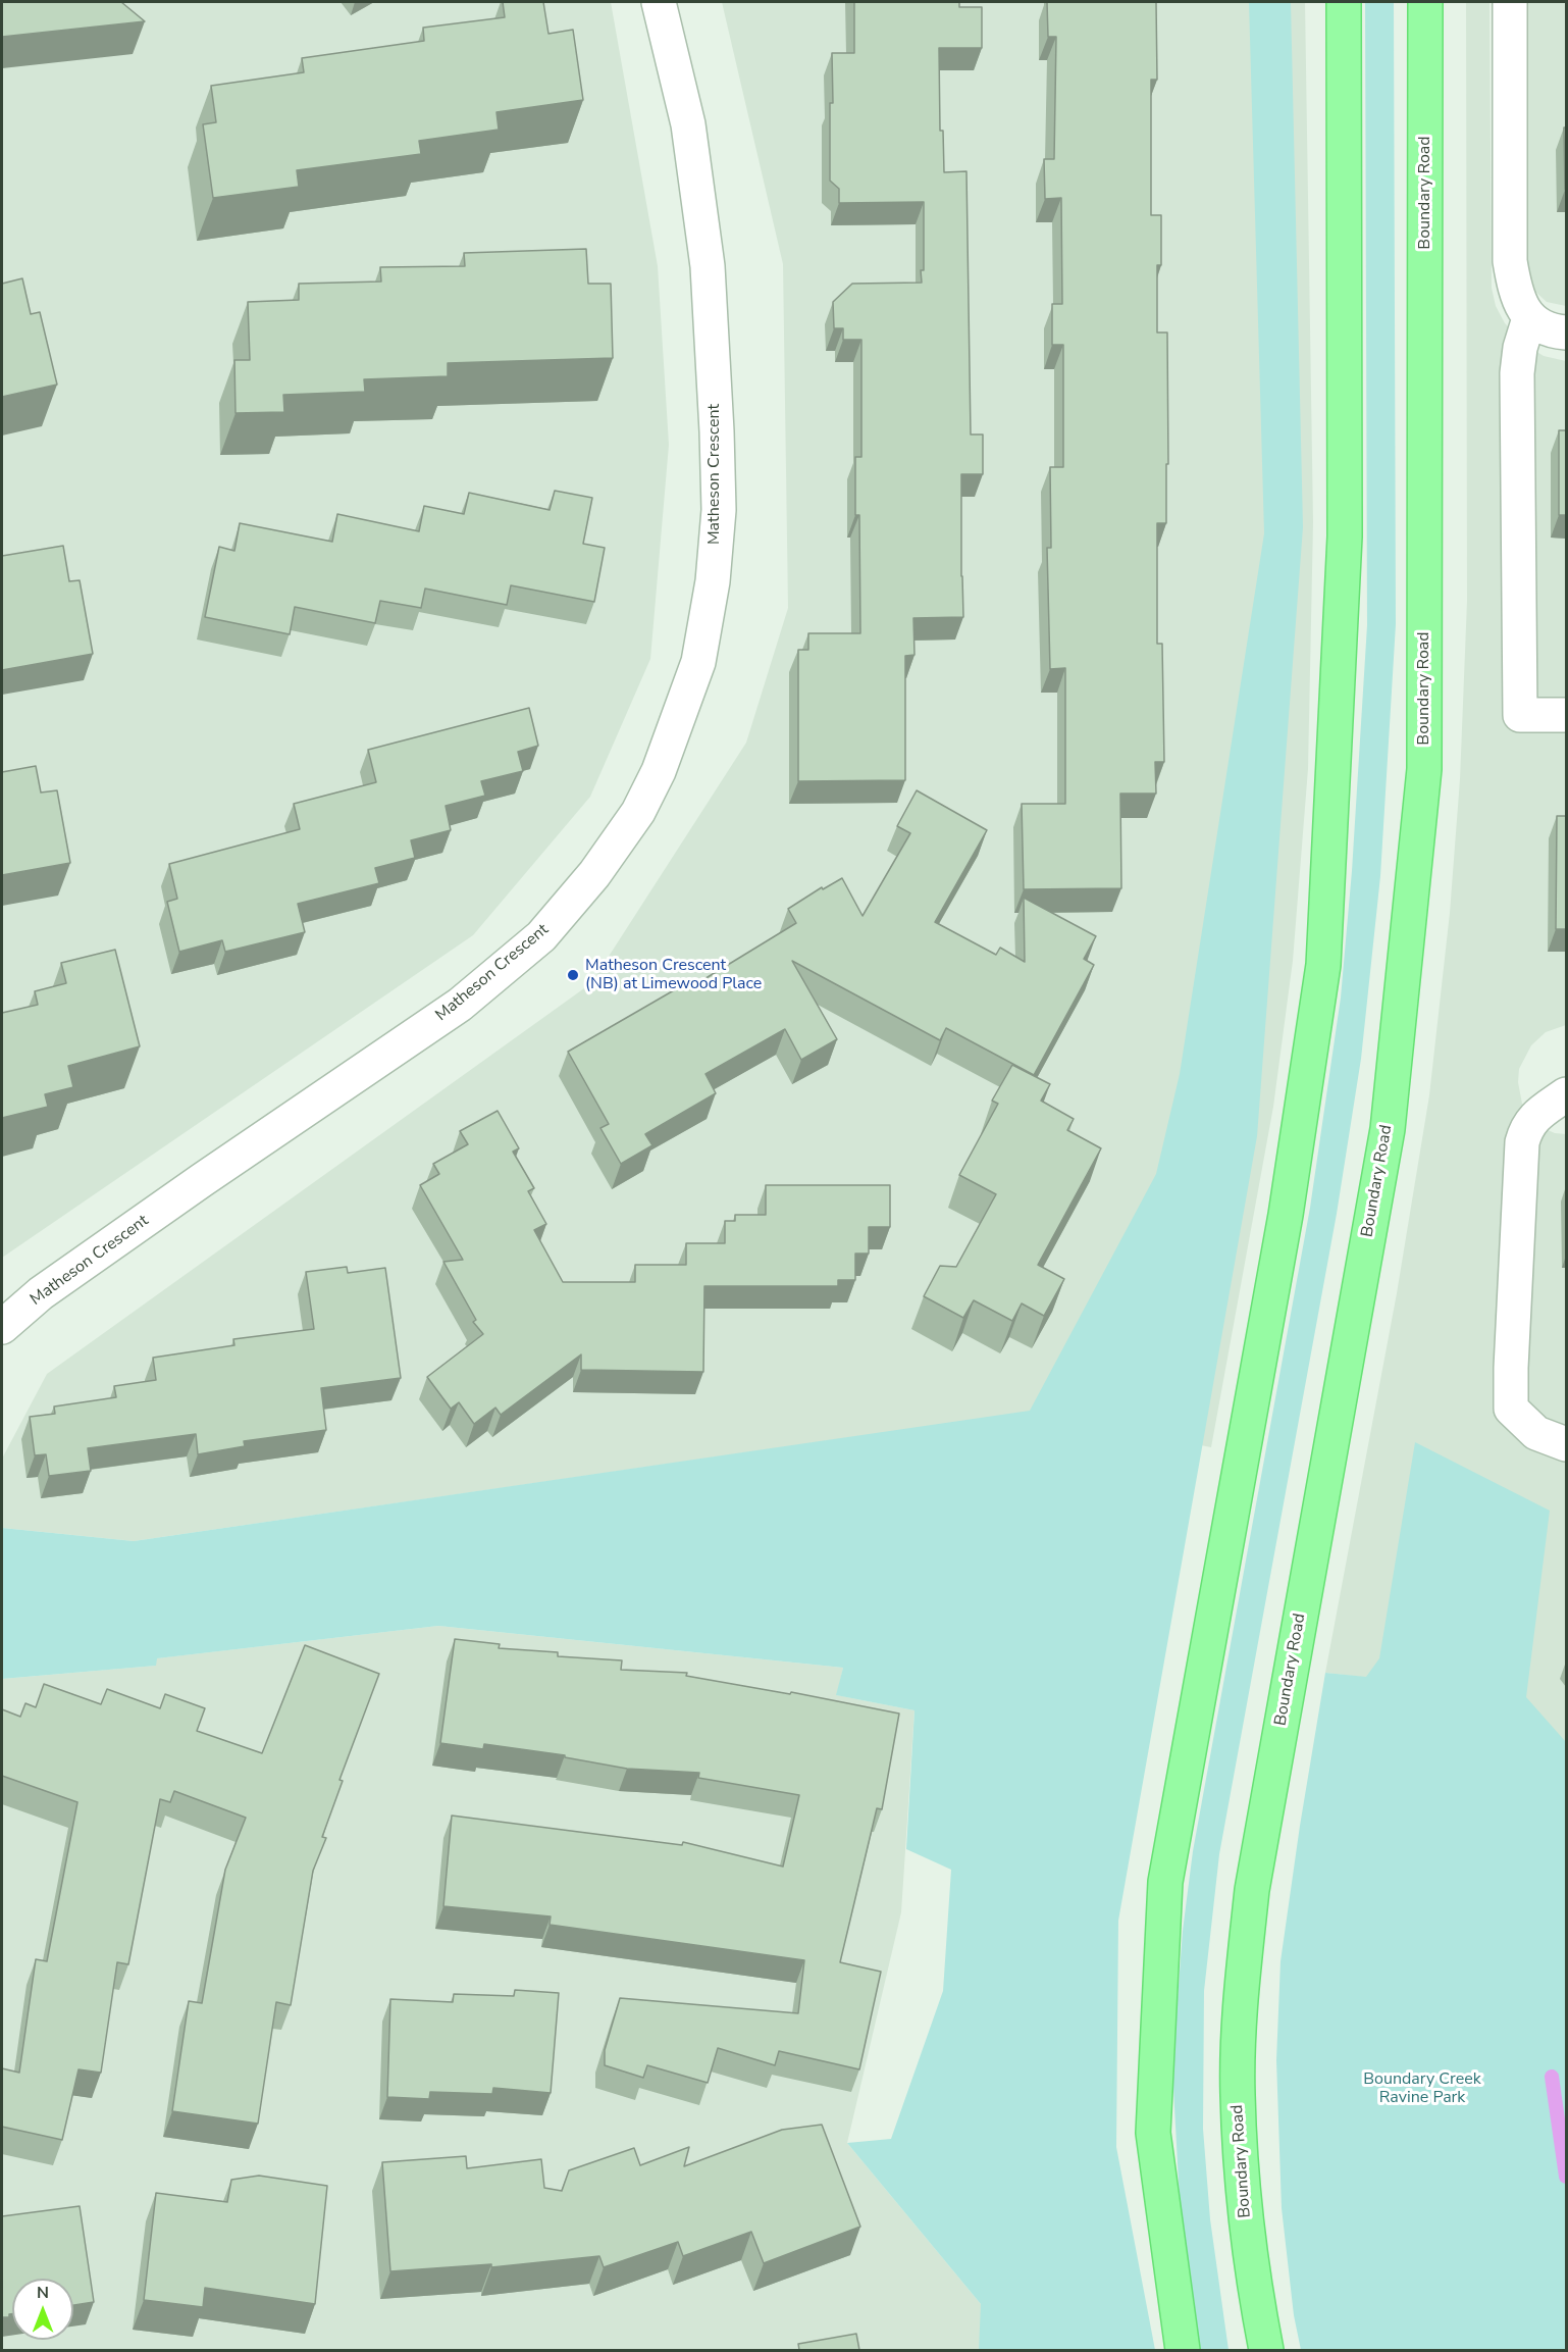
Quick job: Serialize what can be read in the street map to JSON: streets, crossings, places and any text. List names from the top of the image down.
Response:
{
  "streets": {
    "main road": ["Boundary Road"],
    "street": ["Matheson Crescent"]
  },
  "parks": ["Boundary Creek Ravine Park"],
  "places": ["Matheson Crescent (NB) at Limewood Place"],
  "north": "top"
}
